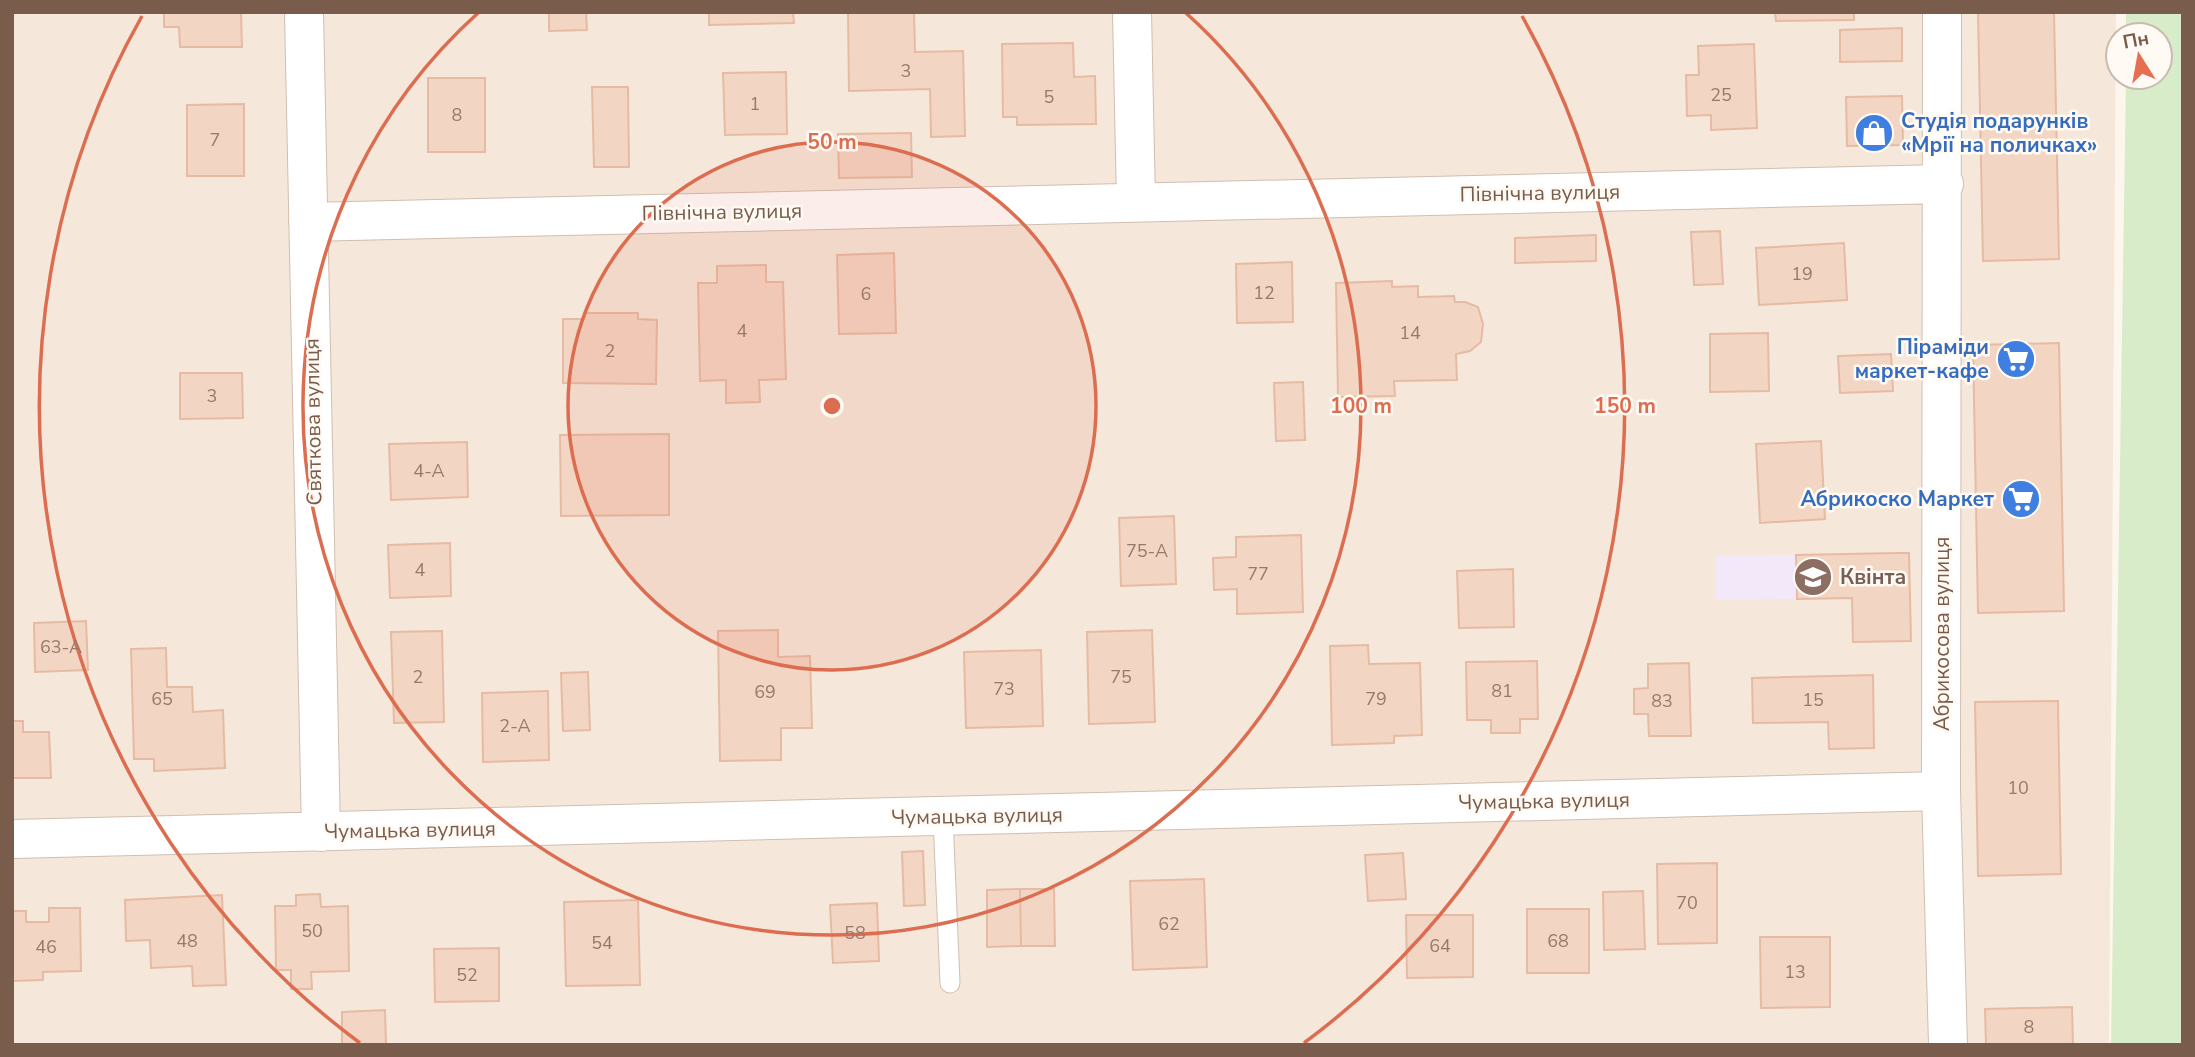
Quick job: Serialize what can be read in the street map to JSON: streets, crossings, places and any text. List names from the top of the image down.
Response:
{
  "streets": {
    "street": [
      "Північна вулиця",
      "Святкова вулиця",
      "Абрикосова вулиця",
      "Чумацька вулиця"
    ]
  },
  "crossings": [
    ["Північна вулиця", "Святкова вулиця"],
    ["Північна вулиця", "Абрикосова вулиця"],
    ["Святкова вулиця", "Чумацька вулиця"],
    ["Абрикосова вулиця", "Чумацька вулиця"]
  ],
  "places": {
    "shop": ["Студія подарунків «Мрії на поличках»"],
    "supermarket": ["Піраміди маркет-кафе", "Абрикоско Маркет"],
    "school or university": ["Квінта"]
  },
  "house_numbers": [
    "3",
    "25",
    "5",
    "1",
    "8",
    "7",
    "19",
    "12",
    "6",
    "4",
    "14",
    "2",
    "3",
    "4-А",
    "75-А",
    "4",
    "77",
    "63-А",
    "2",
    "75",
    "73",
    "81",
    "69",
    "65",
    "79",
    "15",
    "83",
    "2-А",
    "10",
    "70",
    "62",
    "50",
    "58",
    "48",
    "68",
    "54",
    "64",
    "46",
    "13",
    "52",
    "8"
  ],
  "north": "top",
  "rings": ["50 m", "100 m", "150 m"]
}
